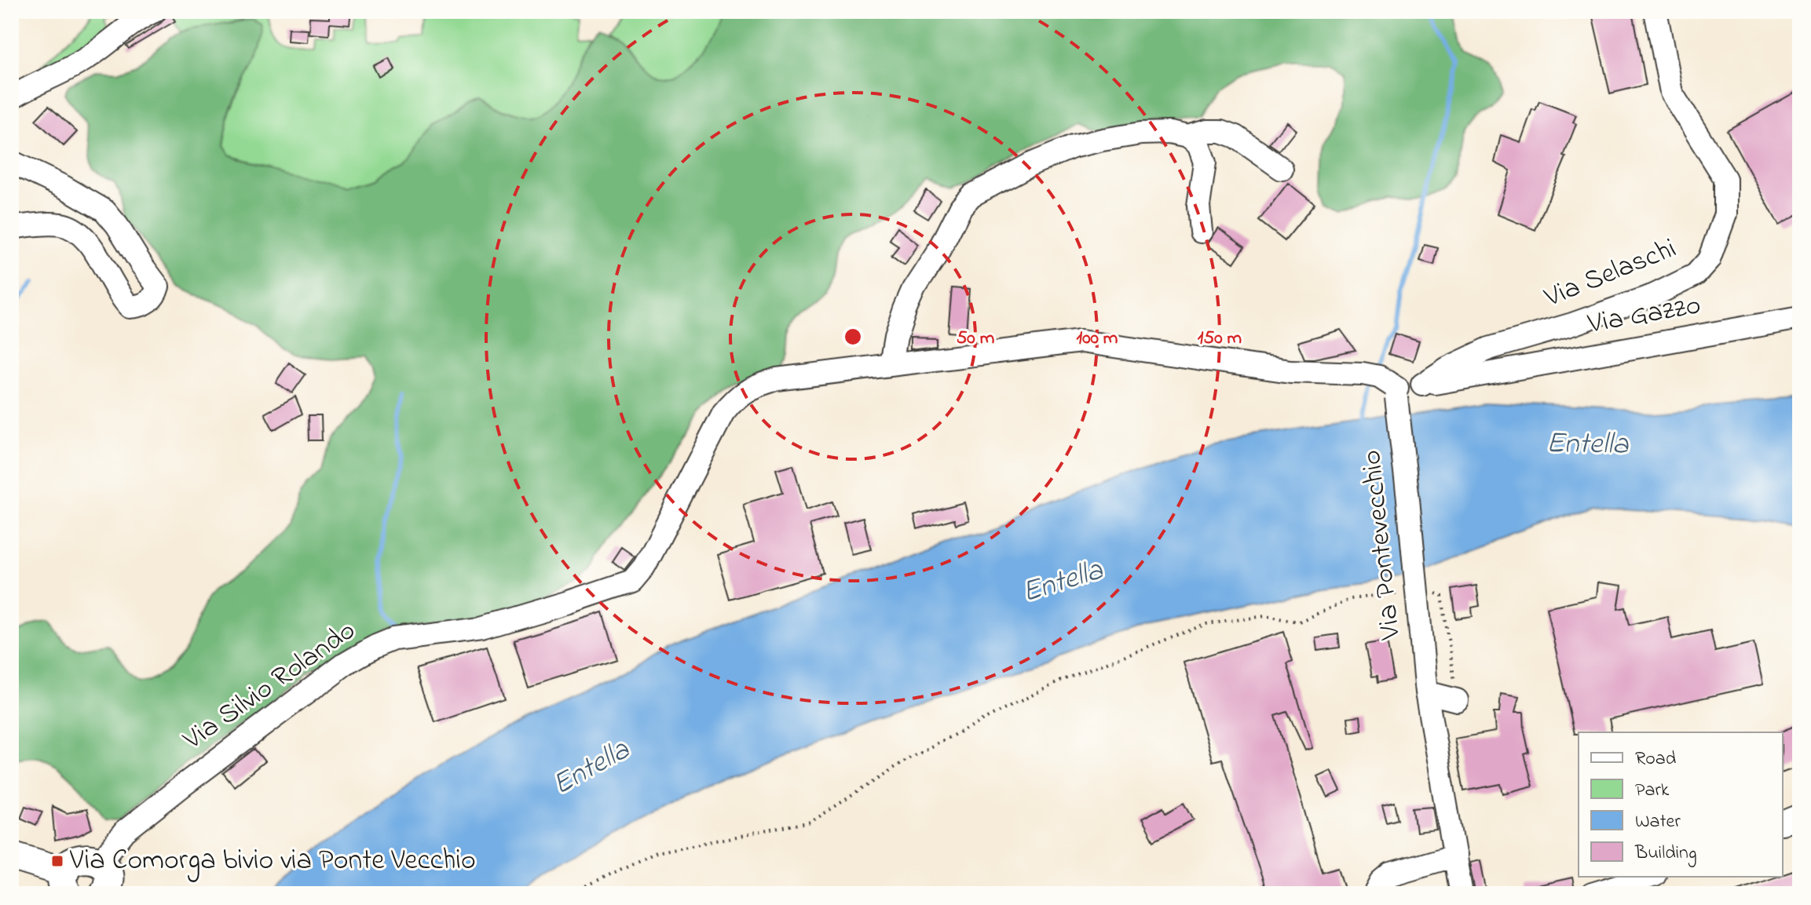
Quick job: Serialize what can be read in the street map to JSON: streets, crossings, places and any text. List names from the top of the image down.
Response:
{
  "streets": {
    "street": [
      "Via Selaschi",
      "Via Gazzo",
      "Via Pontevecchio",
      "Via Silvio Rolando"
    ]
  },
  "crossings": [
    ["Via Selaschi", "Via Gazzo"],
    ["Via Gazzo", "Via Pontevecchio"],
    ["Via Gazzo", "Via Silvio Rolando"],
    ["Via Pontevecchio", "Via Silvio Rolando"]
  ],
  "water": ["Entella"],
  "places": {
    "transit": ["Via Comorga bivio via Ponte Vecchio"]
  },
  "legend": [
    "Road",
    "Park",
    "Water",
    "Building"
  ],
  "rings": ["50 m", "100 m", "150 m"]
}
